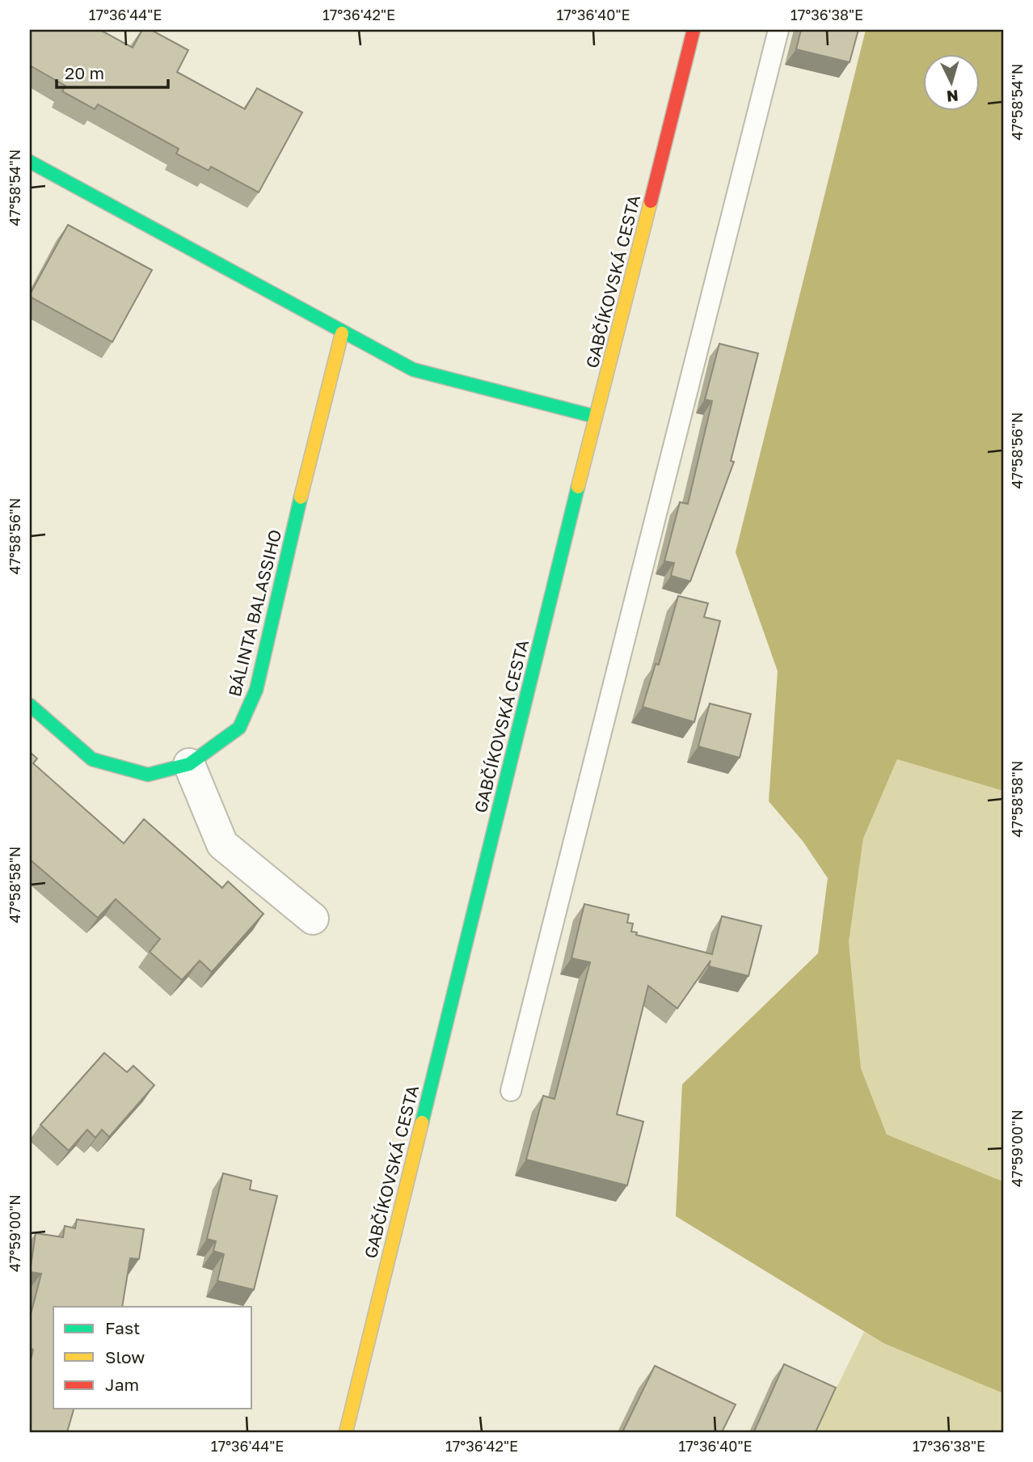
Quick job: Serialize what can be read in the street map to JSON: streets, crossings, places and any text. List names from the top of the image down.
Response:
{
  "streets": {
    "main road": ["GABČÍKOVSKÁ CESTA", "BÁLINTA BALASSIHO"]
  },
  "legend": ["Fast", "Slow", "Jam"],
  "scale_bar": "20 m",
  "north": "bottom",
  "coordinates": [
    "17°36'44\"E",
    "17°36'42\"E",
    "17°36'40\"E",
    "17°36'38\"E",
    "47°58'54\"N",
    "47°58'56\"N",
    "47°58'58\"N",
    "47°59'00\"N"
  ]
}
